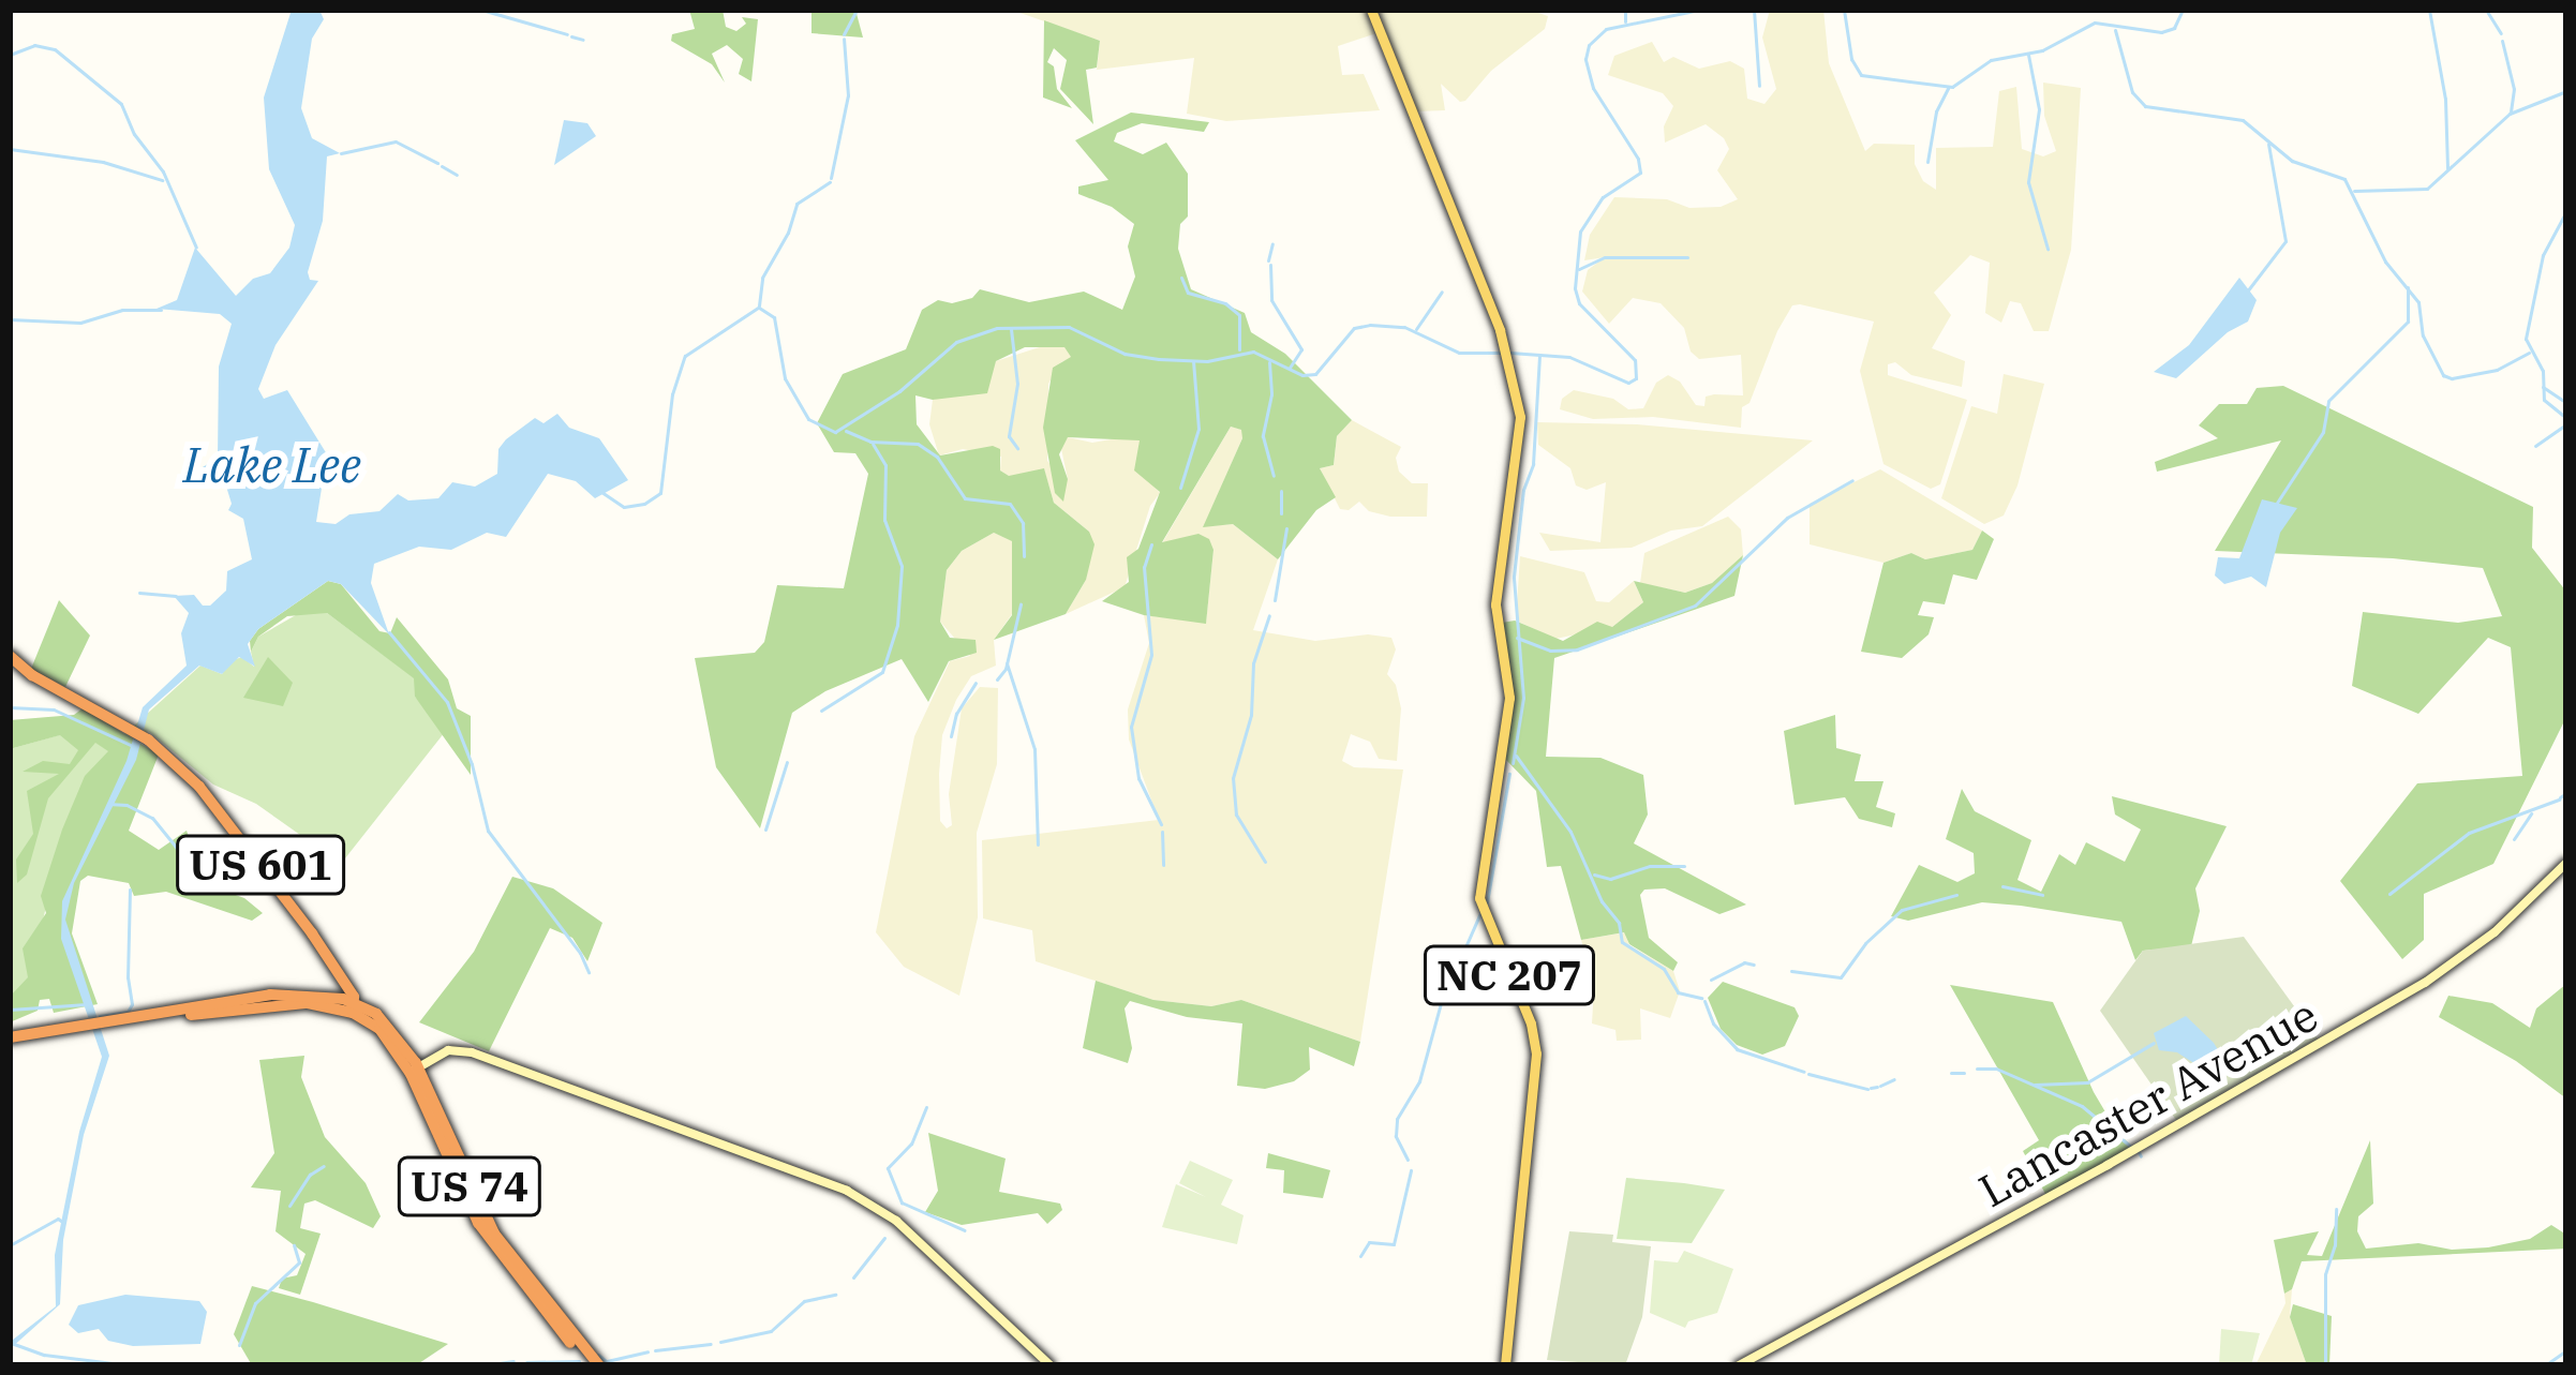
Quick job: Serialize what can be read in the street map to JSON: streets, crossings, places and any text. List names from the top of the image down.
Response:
{
  "streets": {
    "highway": ["US 601", "US 74"],
    "main road": ["NC 207", "Lancaster Avenue"]
  },
  "crossings": [
    ["US 601", "US 74"]
  ],
  "water": ["Lake Lee"]
}
